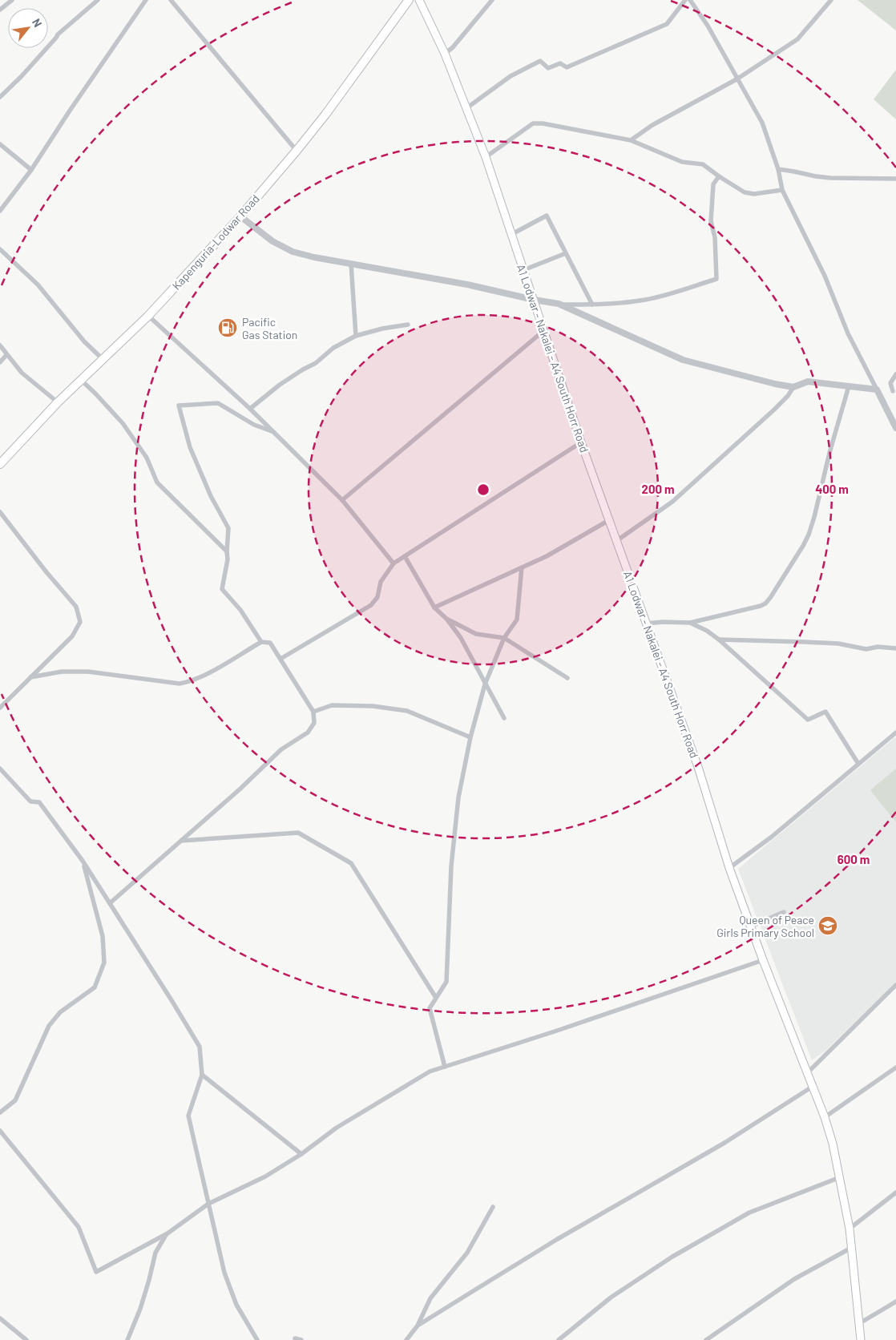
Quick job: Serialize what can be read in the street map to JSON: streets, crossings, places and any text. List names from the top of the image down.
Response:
{
  "streets": {
    "highway": ["Kapenguria-Lodwar Road"],
    "main road": ["A1 Lodwar - Nakalei - A4 South Horr Road"]
  },
  "places": {
    "fuel station": ["Pacific Gas Station"],
    "school or university": ["Queen of Peace Girls Primary School"]
  },
  "north": "top right",
  "rings": ["200 m", "400 m", "600 m"]
}
